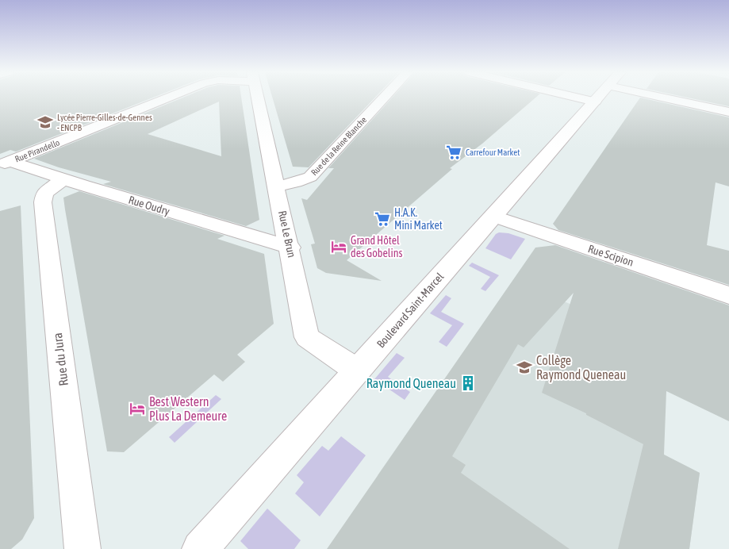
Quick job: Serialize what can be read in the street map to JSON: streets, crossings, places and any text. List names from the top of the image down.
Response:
{
  "streets": {
    "street": [
      "Rue de la Reine Blanche",
      "Rue Pirandello",
      "Rue Oudry",
      "Rue Le Brun",
      "Rue Scipion",
      "Boulevard Saint-Marcel",
      "Rue du Jura"
    ]
  },
  "crossings": [
    ["Rue de la Reine Blanche", "Rue Le Brun"],
    ["Rue Pirandello", "Rue Oudry"],
    ["Rue Oudry", "Rue Le Brun"],
    ["Rue Oudry", "Rue du Jura"],
    ["Rue Le Brun", "Boulevard Saint-Marcel"],
    ["Rue Scipion", "Boulevard Saint-Marcel"]
  ],
  "places": {
    "school or university": ["Lycée Pierre-Gilles-de-Gennes - ENCPB", "Collège Raymond Queneau"],
    "supermarket": ["Carrefour Market", "H.A.K. Mini Market"],
    "hotel": ["Grand Hôtel des Gobelins", "Best Western Plus La Demeure"],
    "building": ["Raymond Queneau"]
  }
}
